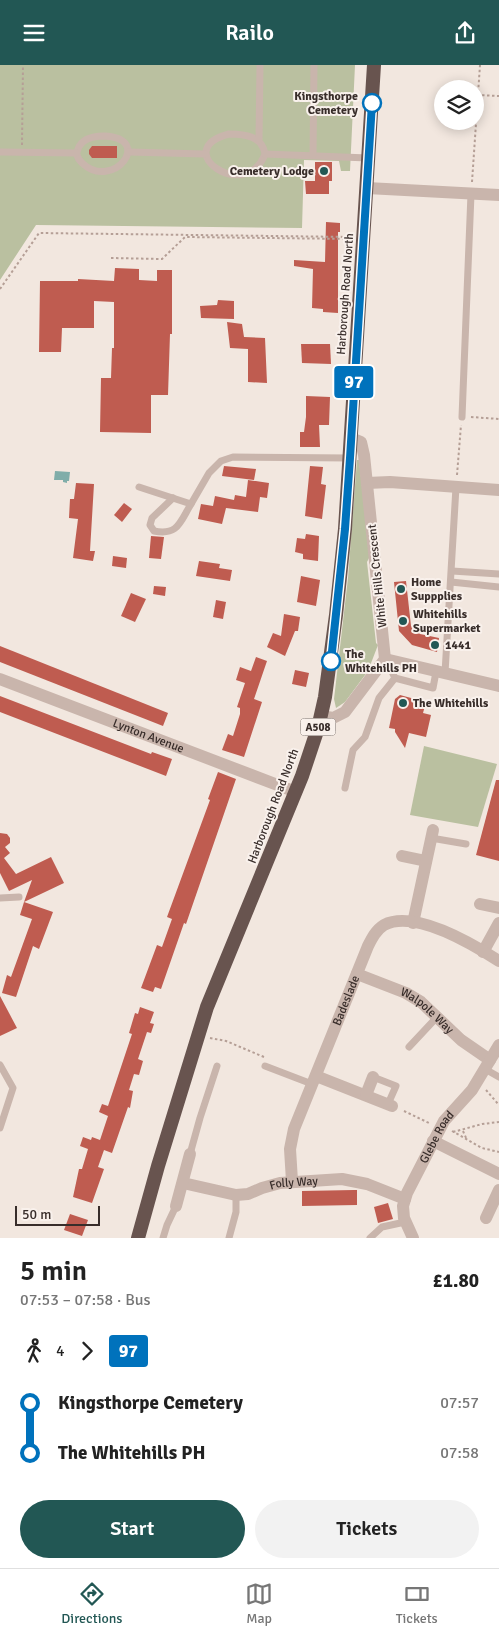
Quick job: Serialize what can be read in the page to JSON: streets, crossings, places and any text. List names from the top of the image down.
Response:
{
  "streets": {
    "highway": ["Harborough Road North", "A508"],
    "street": [
      "White Hills Crescent",
      "Lynton Avenue",
      "Badeslade",
      "Walpole Way",
      "Glebe Road",
      "Folly Way"
    ]
  },
  "crossings": [
    ["Harborough Road North", "White Hills Crescent"],
    ["Harborough Road North", "A508"],
    ["Harborough Road North", "Lynton Avenue"],
    ["Badeslade", "Walpole Way"],
    ["Badeslade", "Folly Way"],
    ["Walpole Way", "Glebe Road"],
    ["Glebe Road", "Folly Way"]
  ],
  "places": [
    "Kingsthorpe Cemetery",
    "Cemetery Lodge",
    "Home Suppplies",
    "Whitehills Supermarket",
    "1441",
    "The Whitehills PH",
    "The Whitehills"
  ],
  "lines": ["bus line 97"],
  "scale_bar": "50 m",
  "page": {
    "header": "Railo",
    "on_map": "97",
    "scale": "50 m",
    "heading": ["5 min", "07:53 – 07:58 · Bus", "£1.80"],
    "legs": ["4", "97"],
    "list": [
      {
        "name": "Kingsthorpe Cemetery",
        "value": "07:57"
      },
      {
        "name": "The Whitehills PH",
        "value": "07:58"
      }
    ],
    "buttons": ["Start", "Tickets"],
    "tabs": ["Directions", "Map", "Tickets"]
  }
}
